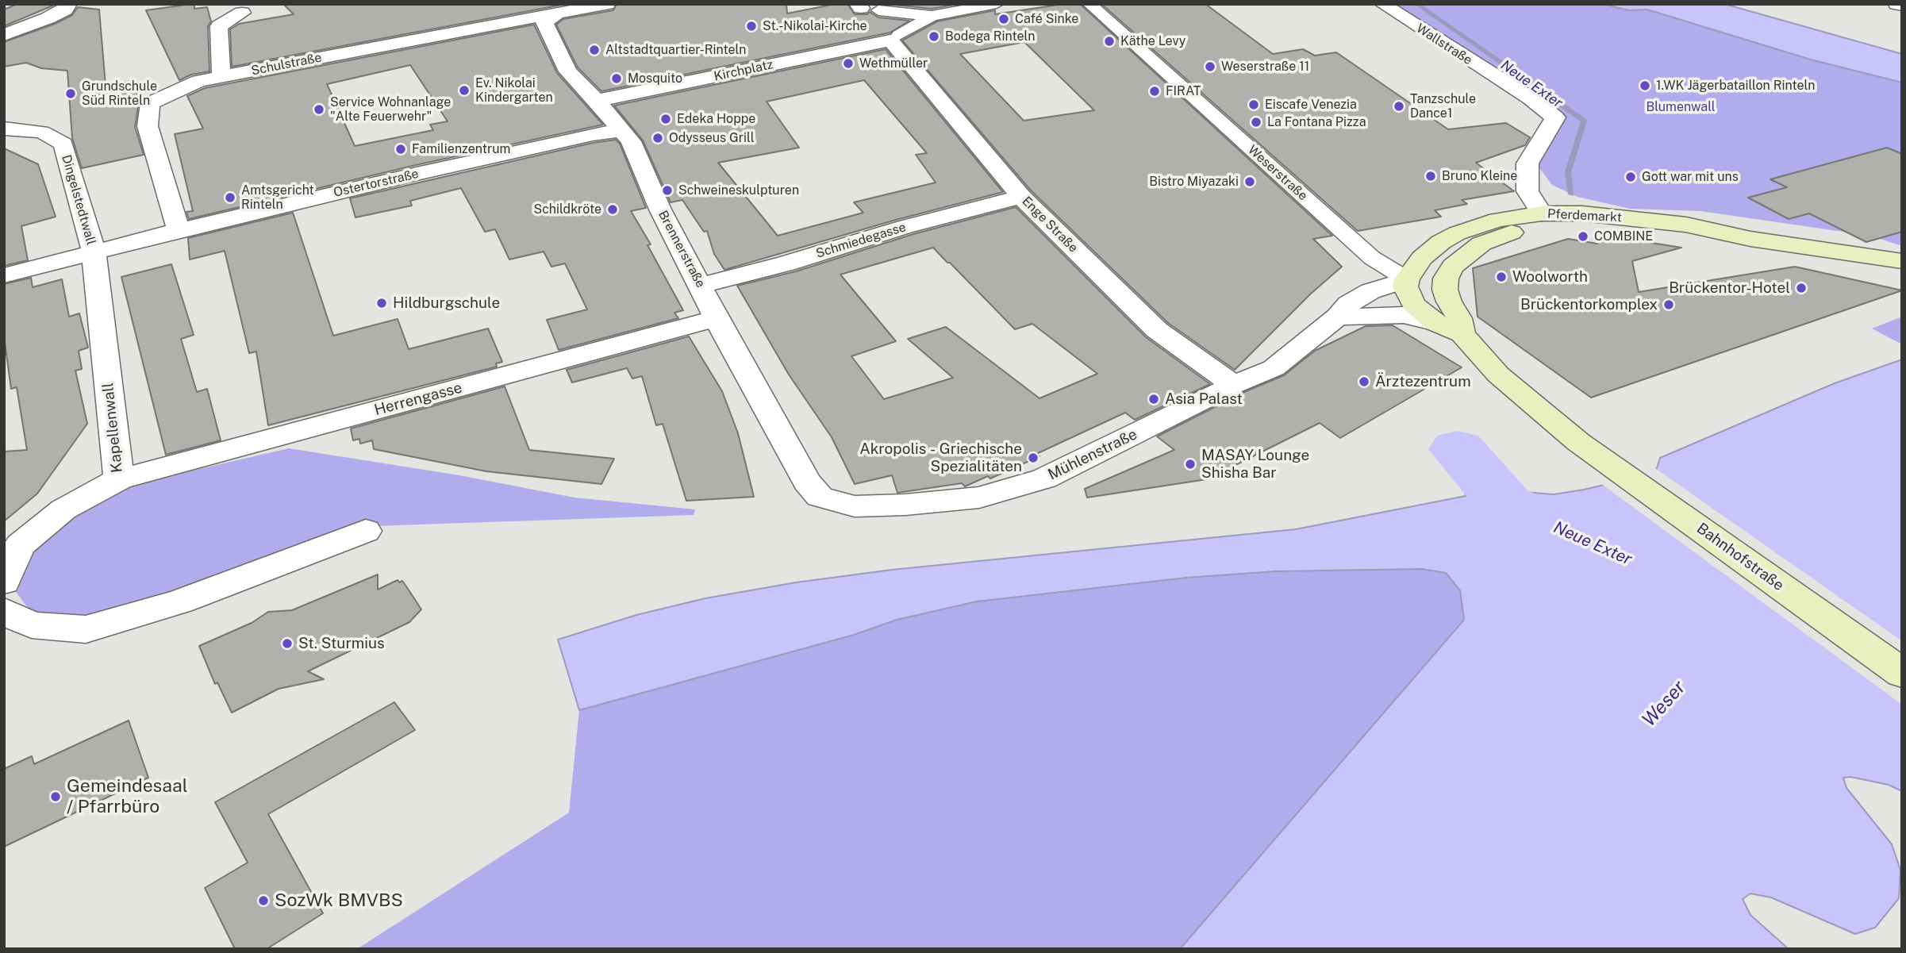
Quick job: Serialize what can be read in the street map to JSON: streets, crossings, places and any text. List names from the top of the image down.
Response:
{
  "streets": {
    "main road": ["Pferdemarkt", "Bahnhofstraße"],
    "street": [
      "Wallstraße",
      "Schulstraße",
      "Kirchplatz",
      "Weserstraße",
      "Ostertorstraße",
      "Dingelstedtwall",
      "Enge Straße",
      "Schmiedegasse",
      "Brennerstraße",
      "Herrengasse",
      "Kapellenwall",
      "Mühlenstraße"
    ]
  },
  "crossings": [
    ["Wallstraße", "Pferdemarkt"],
    ["Schulstraße", "Ostertorstraße"],
    ["Schulstraße", "Brennerstraße"],
    ["Kirchplatz", "Enge Straße"],
    ["Kirchplatz", "Brennerstraße"],
    ["Weserstraße", "Pferdemarkt"],
    ["Weserstraße", "Mühlenstraße"],
    ["Ostertorstraße", "Dingelstedtwall"],
    ["Ostertorstraße", "Brennerstraße"],
    ["Ostertorstraße", "Kapellenwall"],
    ["Dingelstedtwall", "Kapellenwall"],
    ["Pferdemarkt", "Mühlenstraße"],
    ["Pferdemarkt", "Bahnhofstraße"],
    ["Enge Straße", "Schmiedegasse"],
    ["Enge Straße", "Mühlenstraße"],
    ["Schmiedegasse", "Brennerstraße"],
    ["Brennerstraße", "Herrengasse"],
    ["Brennerstraße", "Mühlenstraße"],
    ["Herrengasse", "Kapellenwall"]
  ],
  "water": ["Neue Exter", "Weser"],
  "parks": ["Blumenwall"],
  "places": [
    "Café Sinke",
    "St.-Nikolai-Kirche",
    "Bodega Rinteln",
    "Käthe Levy",
    "Altstadtquartier-Rinteln",
    "Wethmüller",
    "Weserstraße 11",
    "Mosquito",
    "1.WK Jägerbataillon Rinteln",
    "Ev. Nikolai Kindergarten",
    "FIRAT",
    "Grundschule Süd Rinteln",
    "Eiscafe Venezia",
    "Tanzschule Dance1",
    "Service Wohnanlage \"Alte Feuerwehr\"",
    "Edeka Hoppe",
    "La Fontana Pizza",
    "Odysseus Grill",
    "Familienzentrum",
    "Bruno Kleine",
    "Gott war mit uns",
    "Bistro Miyazaki",
    "Schweineskulpturen",
    "Amtsgericht Rinteln",
    "Schildkröte",
    "COMBINE",
    "Woolworth",
    "Brückentor-Hotel",
    "Hildburgschule",
    "Brückentorkomplex",
    "Ärztezentrum",
    "Asia Palast",
    "Akropolis - Griechische Spezialitäten",
    "MASAY Lounge Shisha Bar",
    "St. Sturmius",
    "Gemeindesaal / Pfarrbüro",
    "SozWk BMVBS"
  ]
}
